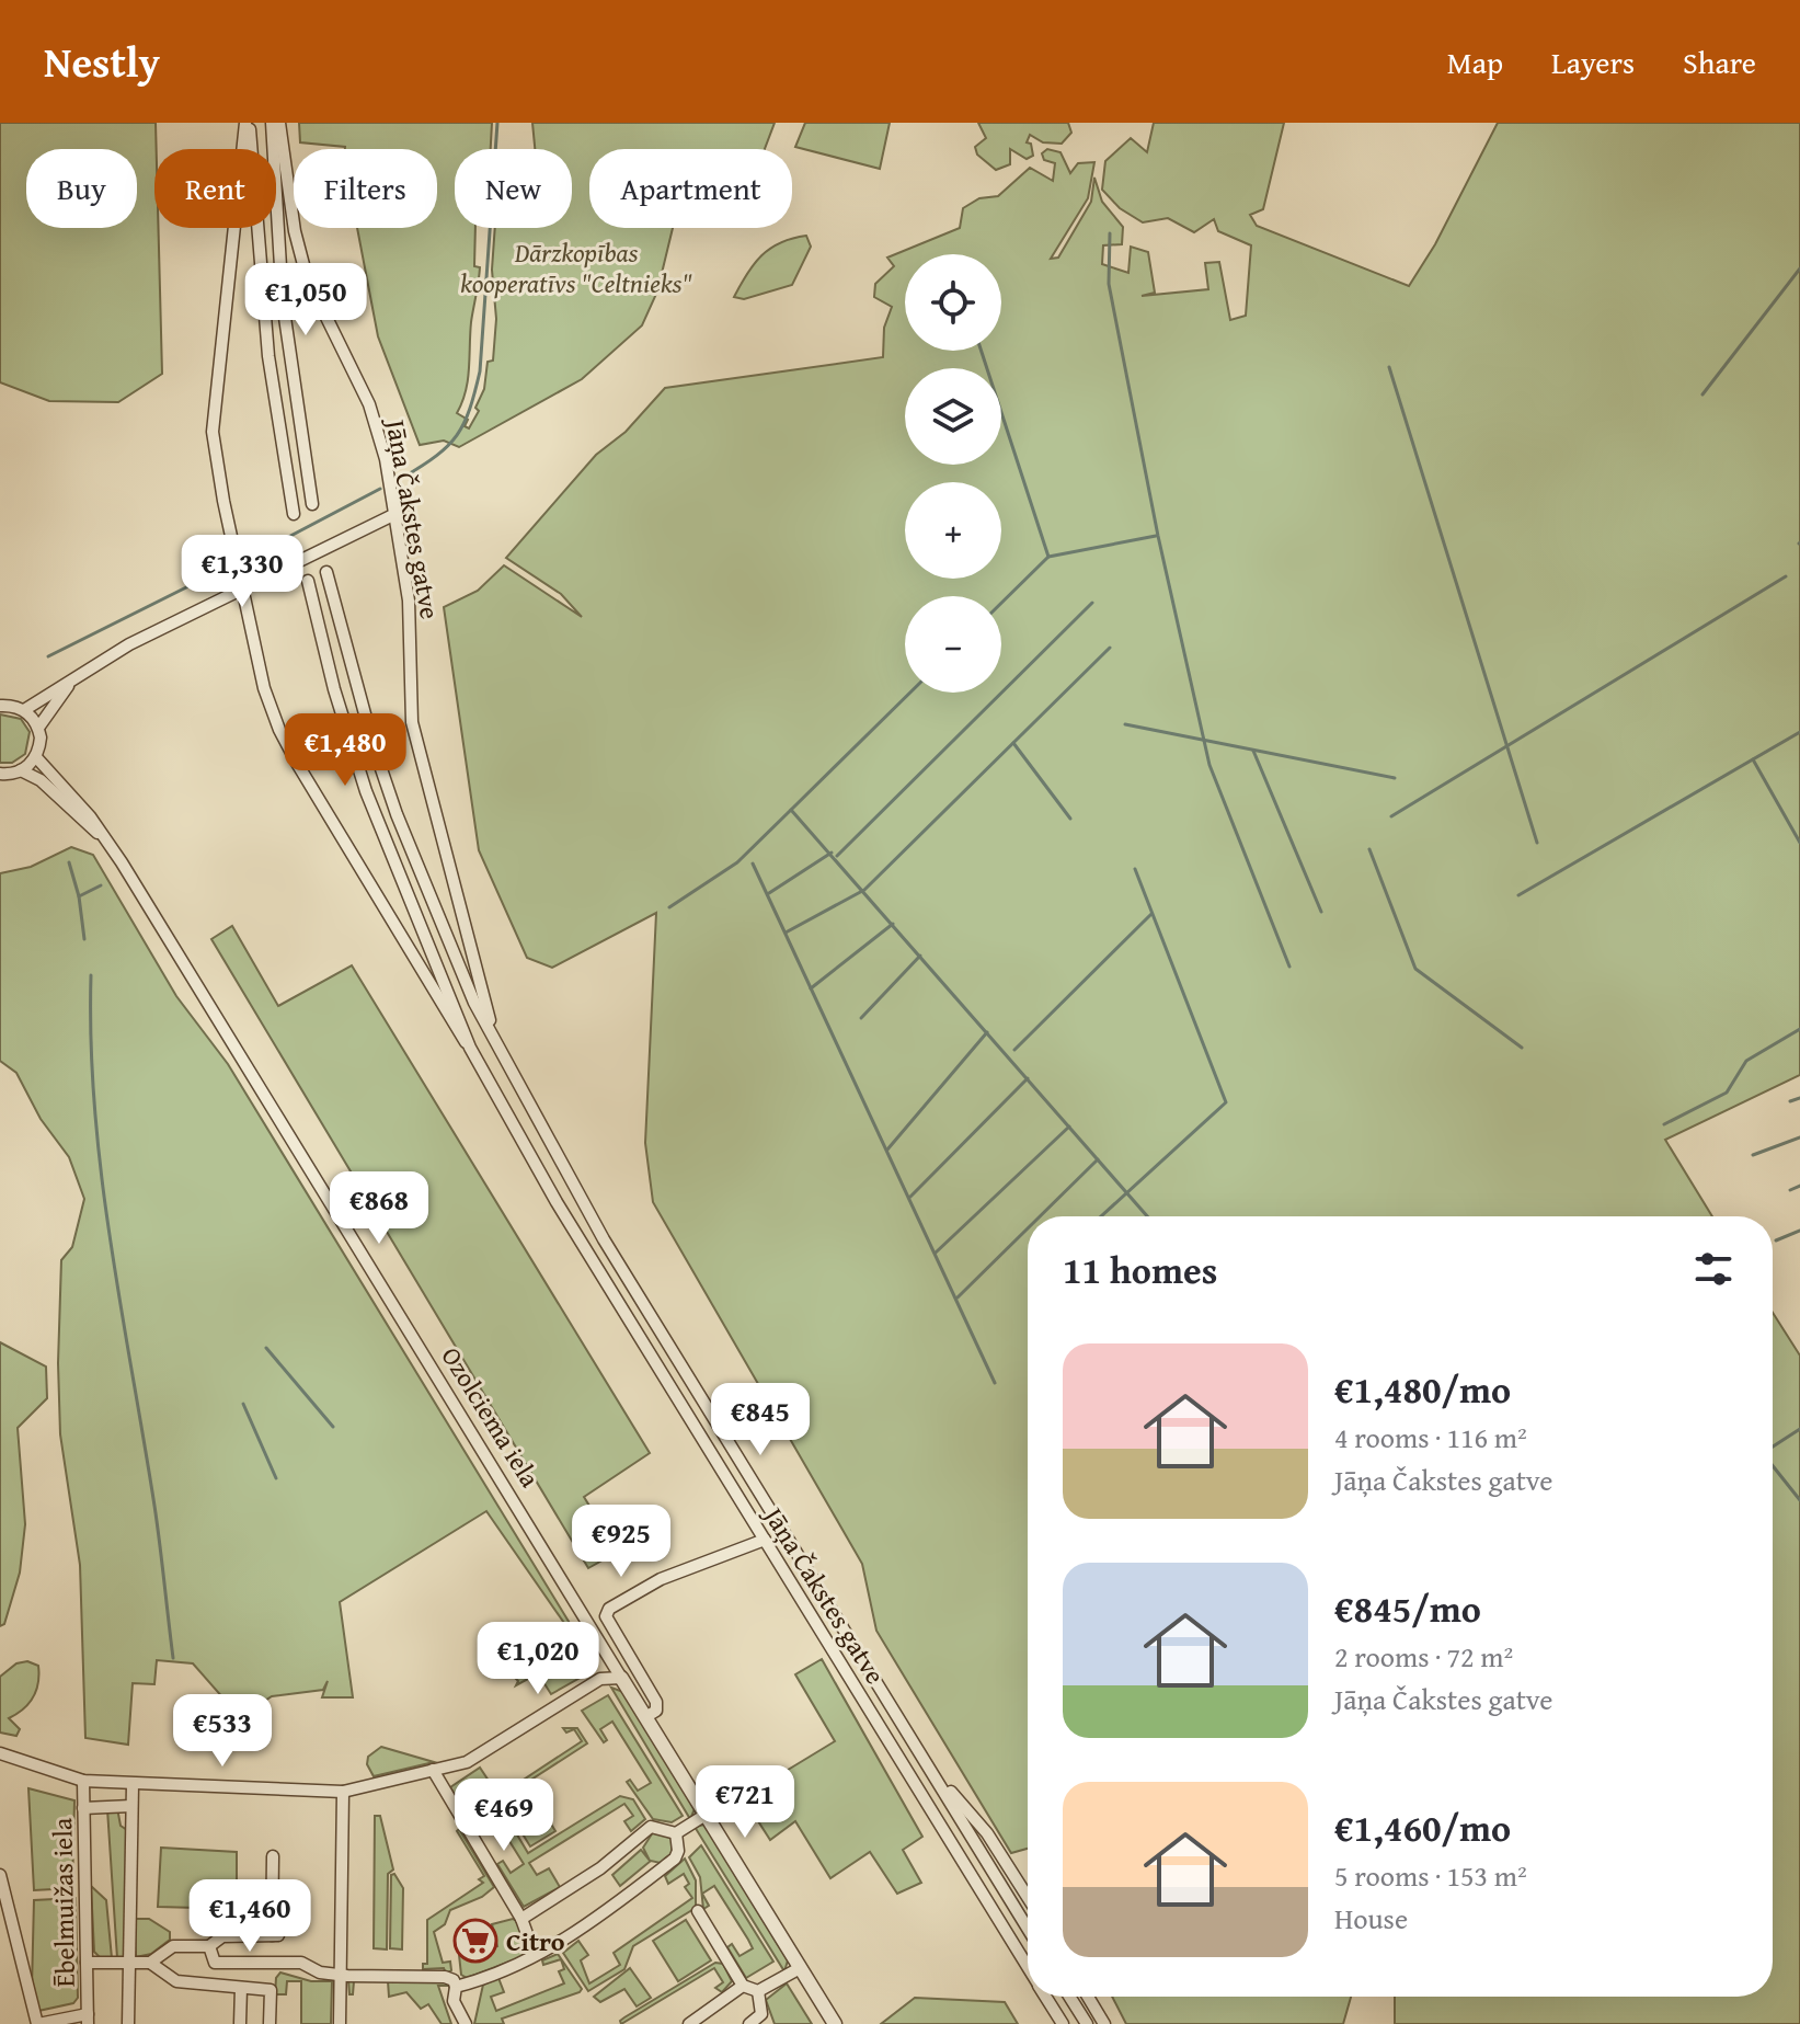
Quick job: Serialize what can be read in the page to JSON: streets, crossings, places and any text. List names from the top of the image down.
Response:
{
  "streets": {
    "street": ["Jāņa Čakstes gatve", "Ozolciema iela", "Ēbelmuižas iela"]
  },
  "parks": ["Dārzkopības kooperatīvs \"Celtnieks\""],
  "places": {
    "supermarket": ["Citro"]
  },
  "page": {
    "header": "Nestly",
    "nav": ["Map", "Layers", "Share"],
    "chip": [
      "Buy",
      "Rent",
      "Filters",
      "New",
      "Apartment"
    ],
    "map_buttons": ["+", "−"],
    "price": [
      "€1,050",
      "€1,330",
      "€1,480",
      "€868",
      "€845",
      "€925",
      "€1,020",
      "€533",
      "€721",
      "€469",
      "€1,460"
    ],
    "heading": "11 homes",
    "list": [
      {
        "name": "€1,480/mo",
        "note": "4 rooms · 116 m² · Jāņa Čakstes gatve"
      },
      {
        "name": "€845/mo",
        "note": "2 rooms · 72 m² · Jāņa Čakstes gatve"
      },
      {
        "name": "€1,460/mo",
        "note": "5 rooms · 153 m² · House"
      }
    ]
  }
}
